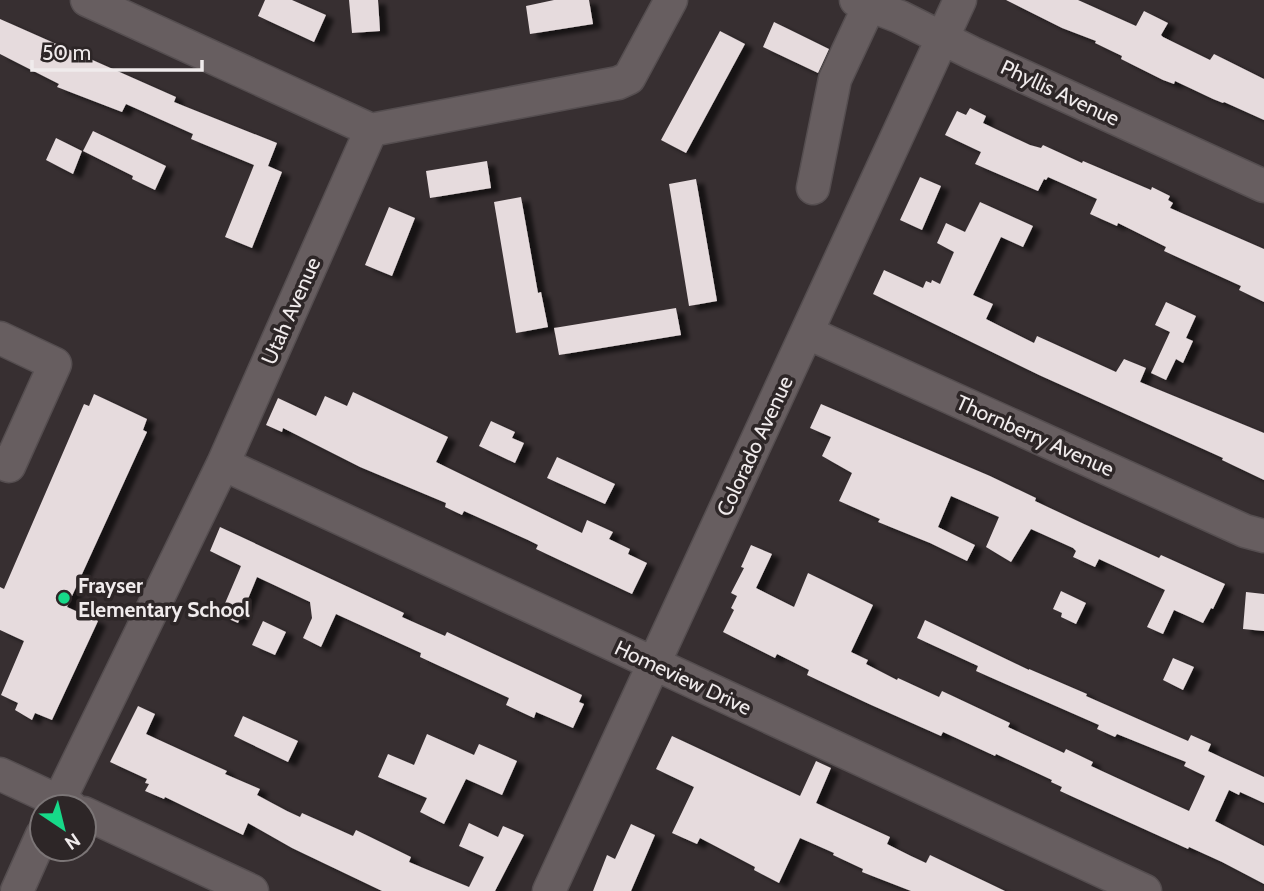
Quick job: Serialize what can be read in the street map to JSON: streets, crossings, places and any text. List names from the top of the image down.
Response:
{
  "streets": {
    "street": [
      "Phyllis Avenue",
      "Utah Avenue",
      "Thornberry Avenue",
      "Colorado Avenue",
      "Homeview Drive"
    ]
  },
  "crossings": [
    ["Phyllis Avenue", "Colorado Avenue"],
    ["Utah Avenue", "Homeview Drive"],
    ["Thornberry Avenue", "Colorado Avenue"],
    ["Colorado Avenue", "Homeview Drive"]
  ],
  "places": ["Frayser Elementary School"],
  "scale_bar": "50 m",
  "north": "bottom right"
}
